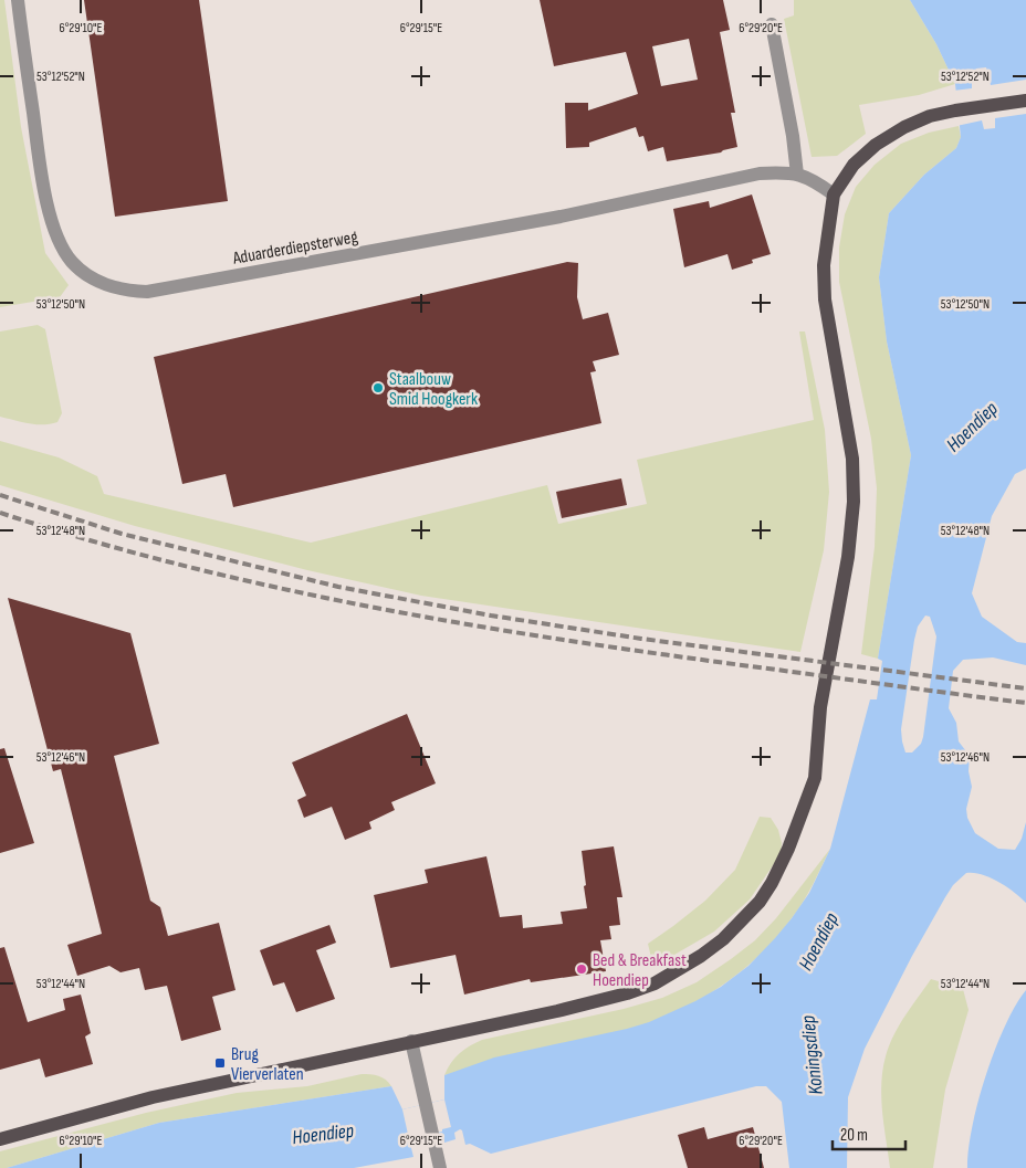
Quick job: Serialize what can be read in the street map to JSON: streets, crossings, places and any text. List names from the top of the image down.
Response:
{
  "streets": {
    "street": ["Aduarderdiepsterweg"]
  },
  "water": ["Hoendiep", "Koningsdiep"],
  "places": {
    "other": ["Staalbouw Smid Hoogkerk", "Bed & Breakfast Hoendiep"],
    "transit": ["Brug Vierverlaten"]
  },
  "scale_bar": "20 m",
  "coordinates": [
    "6°29'10\"E",
    "6°29'15\"E",
    "6°29'20\"E",
    "53°12'52\"N",
    "53°12'50\"N",
    "53°12'48\"N",
    "53°12'46\"N",
    "53°12'44\"N"
  ]
}
